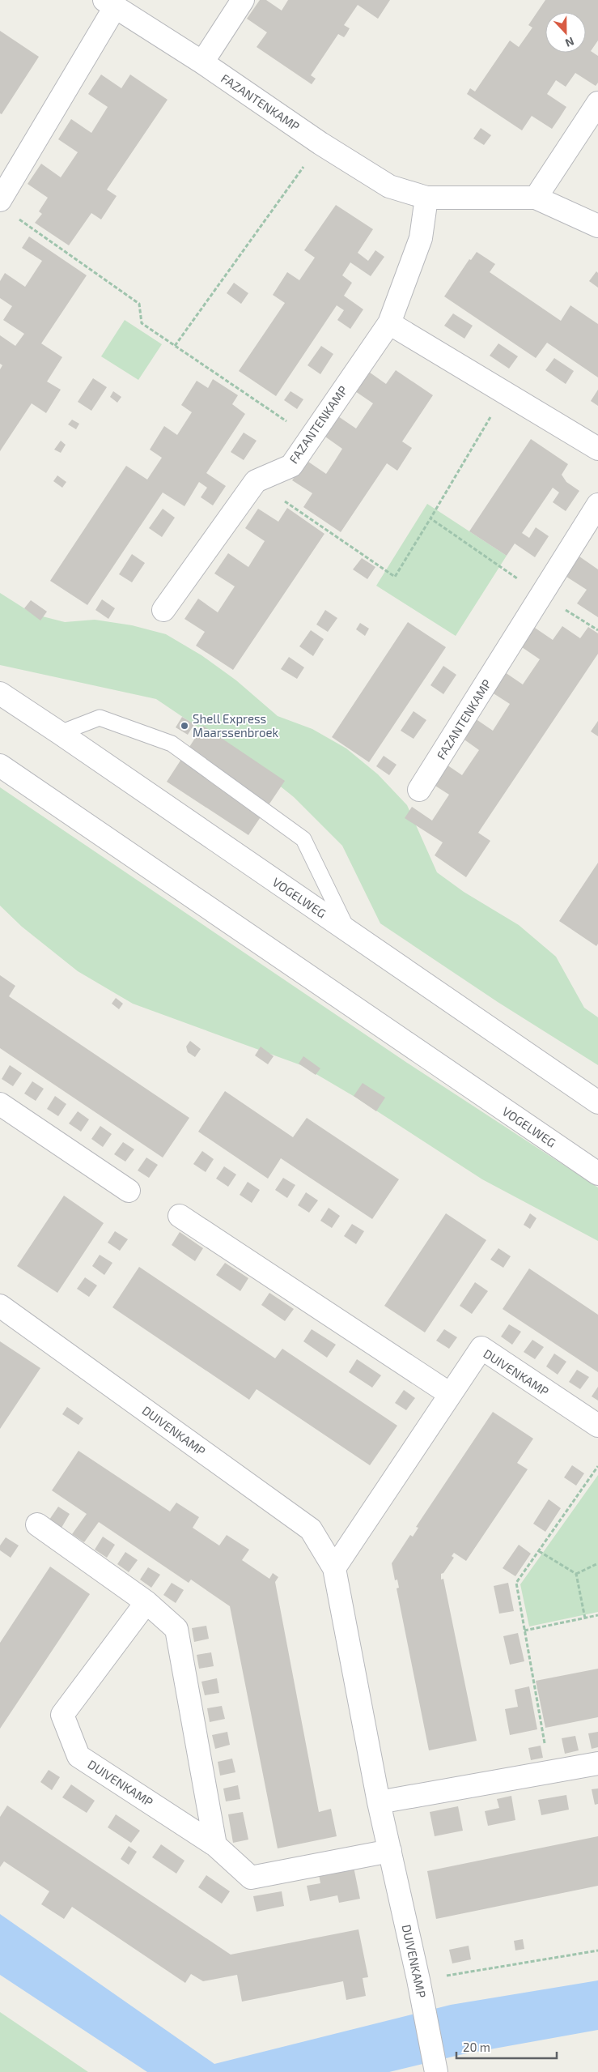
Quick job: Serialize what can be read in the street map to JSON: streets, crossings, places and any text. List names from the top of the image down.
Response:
{
  "streets": {
    "street": ["FAZANTENKAMP", "VOGELWEG", "DUIVENKAMP"]
  },
  "places": ["Shell Express Maarssenbroek"],
  "scale_bar": "20 m",
  "north": "bottom"
}
